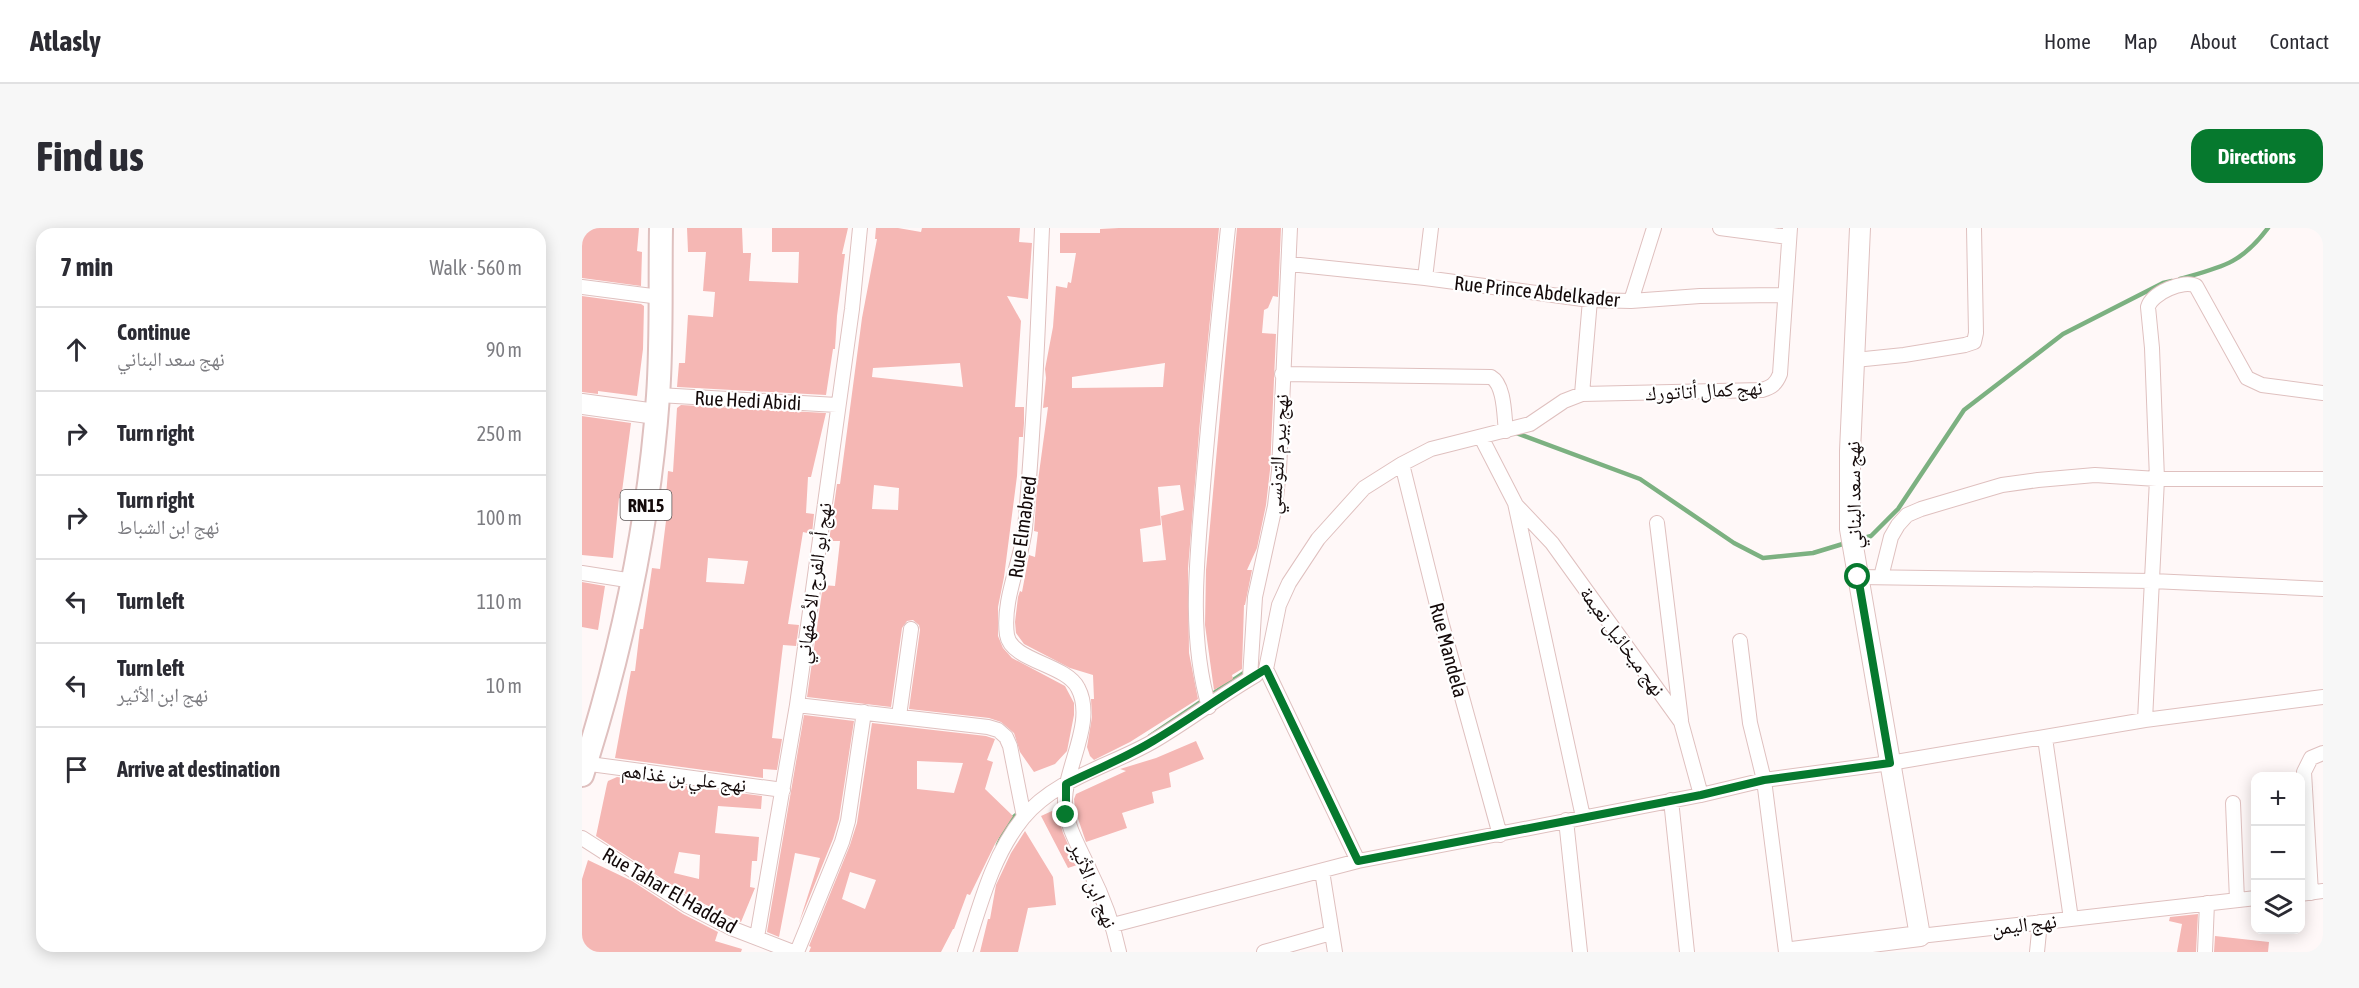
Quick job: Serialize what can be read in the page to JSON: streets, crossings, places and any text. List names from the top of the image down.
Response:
{
  "streets": {
    "main road": ["RN15"],
    "street": [
      "Rue Prince Abdelkader",
      "نهج كمال أتاتورك",
      "Rue Hedi Abidi",
      "نهج بيرم التونسي",
      "نهج سعد البناني",
      "Rue Elmabred",
      "نهج أبو الفرج الأصفهاني",
      "نهج ميخائيل نعيمة",
      "Rue Mandela",
      "نهج علي بن غذاهم",
      "نهج ابن الأثير",
      "Rue Tahar El Haddad",
      "نهج اليمن"
    ]
  },
  "crossings": [
    ["Rue Prince Abdelkader", "نهج كمال أتاتورك"],
    ["Rue Prince Abdelkader", "نهج بيرم التونسي"],
    ["Rue Hedi Abidi", "RN15"],
    ["Rue Hedi Abidi", "نهج أبو الفرج الأصفهاني"],
    ["نهج سعد البناني", "نهج اليمن"],
    ["RN15", "نهج علي بن غذاهم"],
    ["Rue Elmabred", "نهج ابن الأثير"],
    ["نهج أبو الفرج الأصفهاني", "نهج علي بن غذاهم"],
    ["نهج أبو الفرج الأصفهاني", "Rue Tahar El Haddad"]
  ],
  "page": {
    "header": "Atlasly",
    "nav": [
      "Home",
      "Map",
      "About",
      "Contact"
    ],
    "buttons": "Directions",
    "title": "Find us",
    "heading": ["7 min", "Walk · 560 m"],
    "list": [
      ["Continue", "نهج سعد البناني", "90 m"],
      ["Turn right", "250 m"],
      ["Turn right", "نهج ابن الشباط", "100 m"],
      ["Turn left", "110 m"],
      ["Turn left", "نهج ابن الأثير", "10 m"],
      "Arrive at destination"
    ],
    "map_buttons": ["+", "−"]
  }
}
